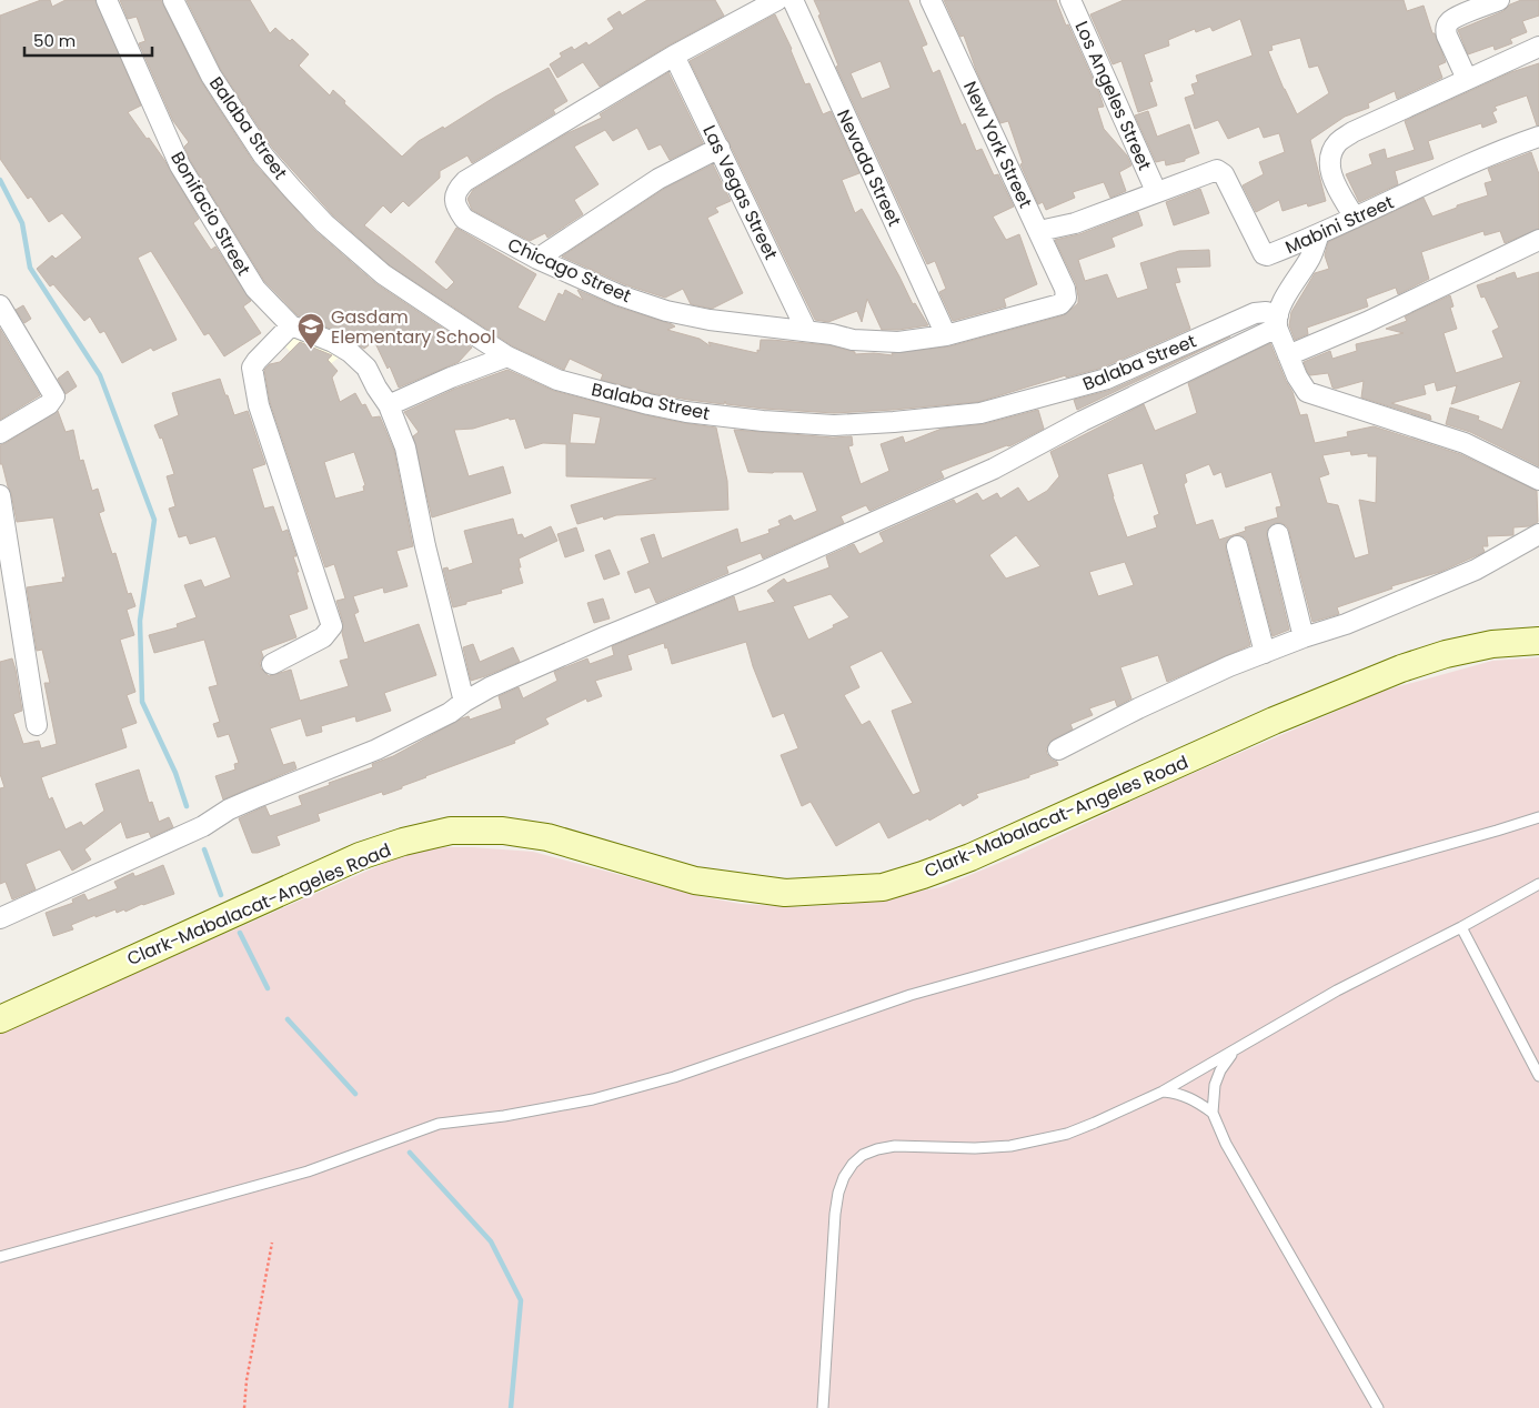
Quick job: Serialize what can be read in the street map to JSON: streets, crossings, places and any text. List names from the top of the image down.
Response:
{
  "streets": {
    "main road": ["Clark-Mabalacat-Angeles Road"],
    "street": [
      "Los Angeles Street",
      "Balaba Street",
      "New York Street",
      "Nevada Street",
      "Las Vegas Street",
      "Bonifacio Street",
      "Mabini Street",
      "Chicago Street"
    ]
  },
  "crossings": [
    ["Los Angeles Street", "Mabini Street"],
    ["New York Street", "Chicago Street"],
    ["Nevada Street", "Chicago Street"],
    ["Las Vegas Street", "Chicago Street"]
  ],
  "places": {
    "school or university": ["Gasdam Elementary School"]
  },
  "scale_bar": "50 m"
}
